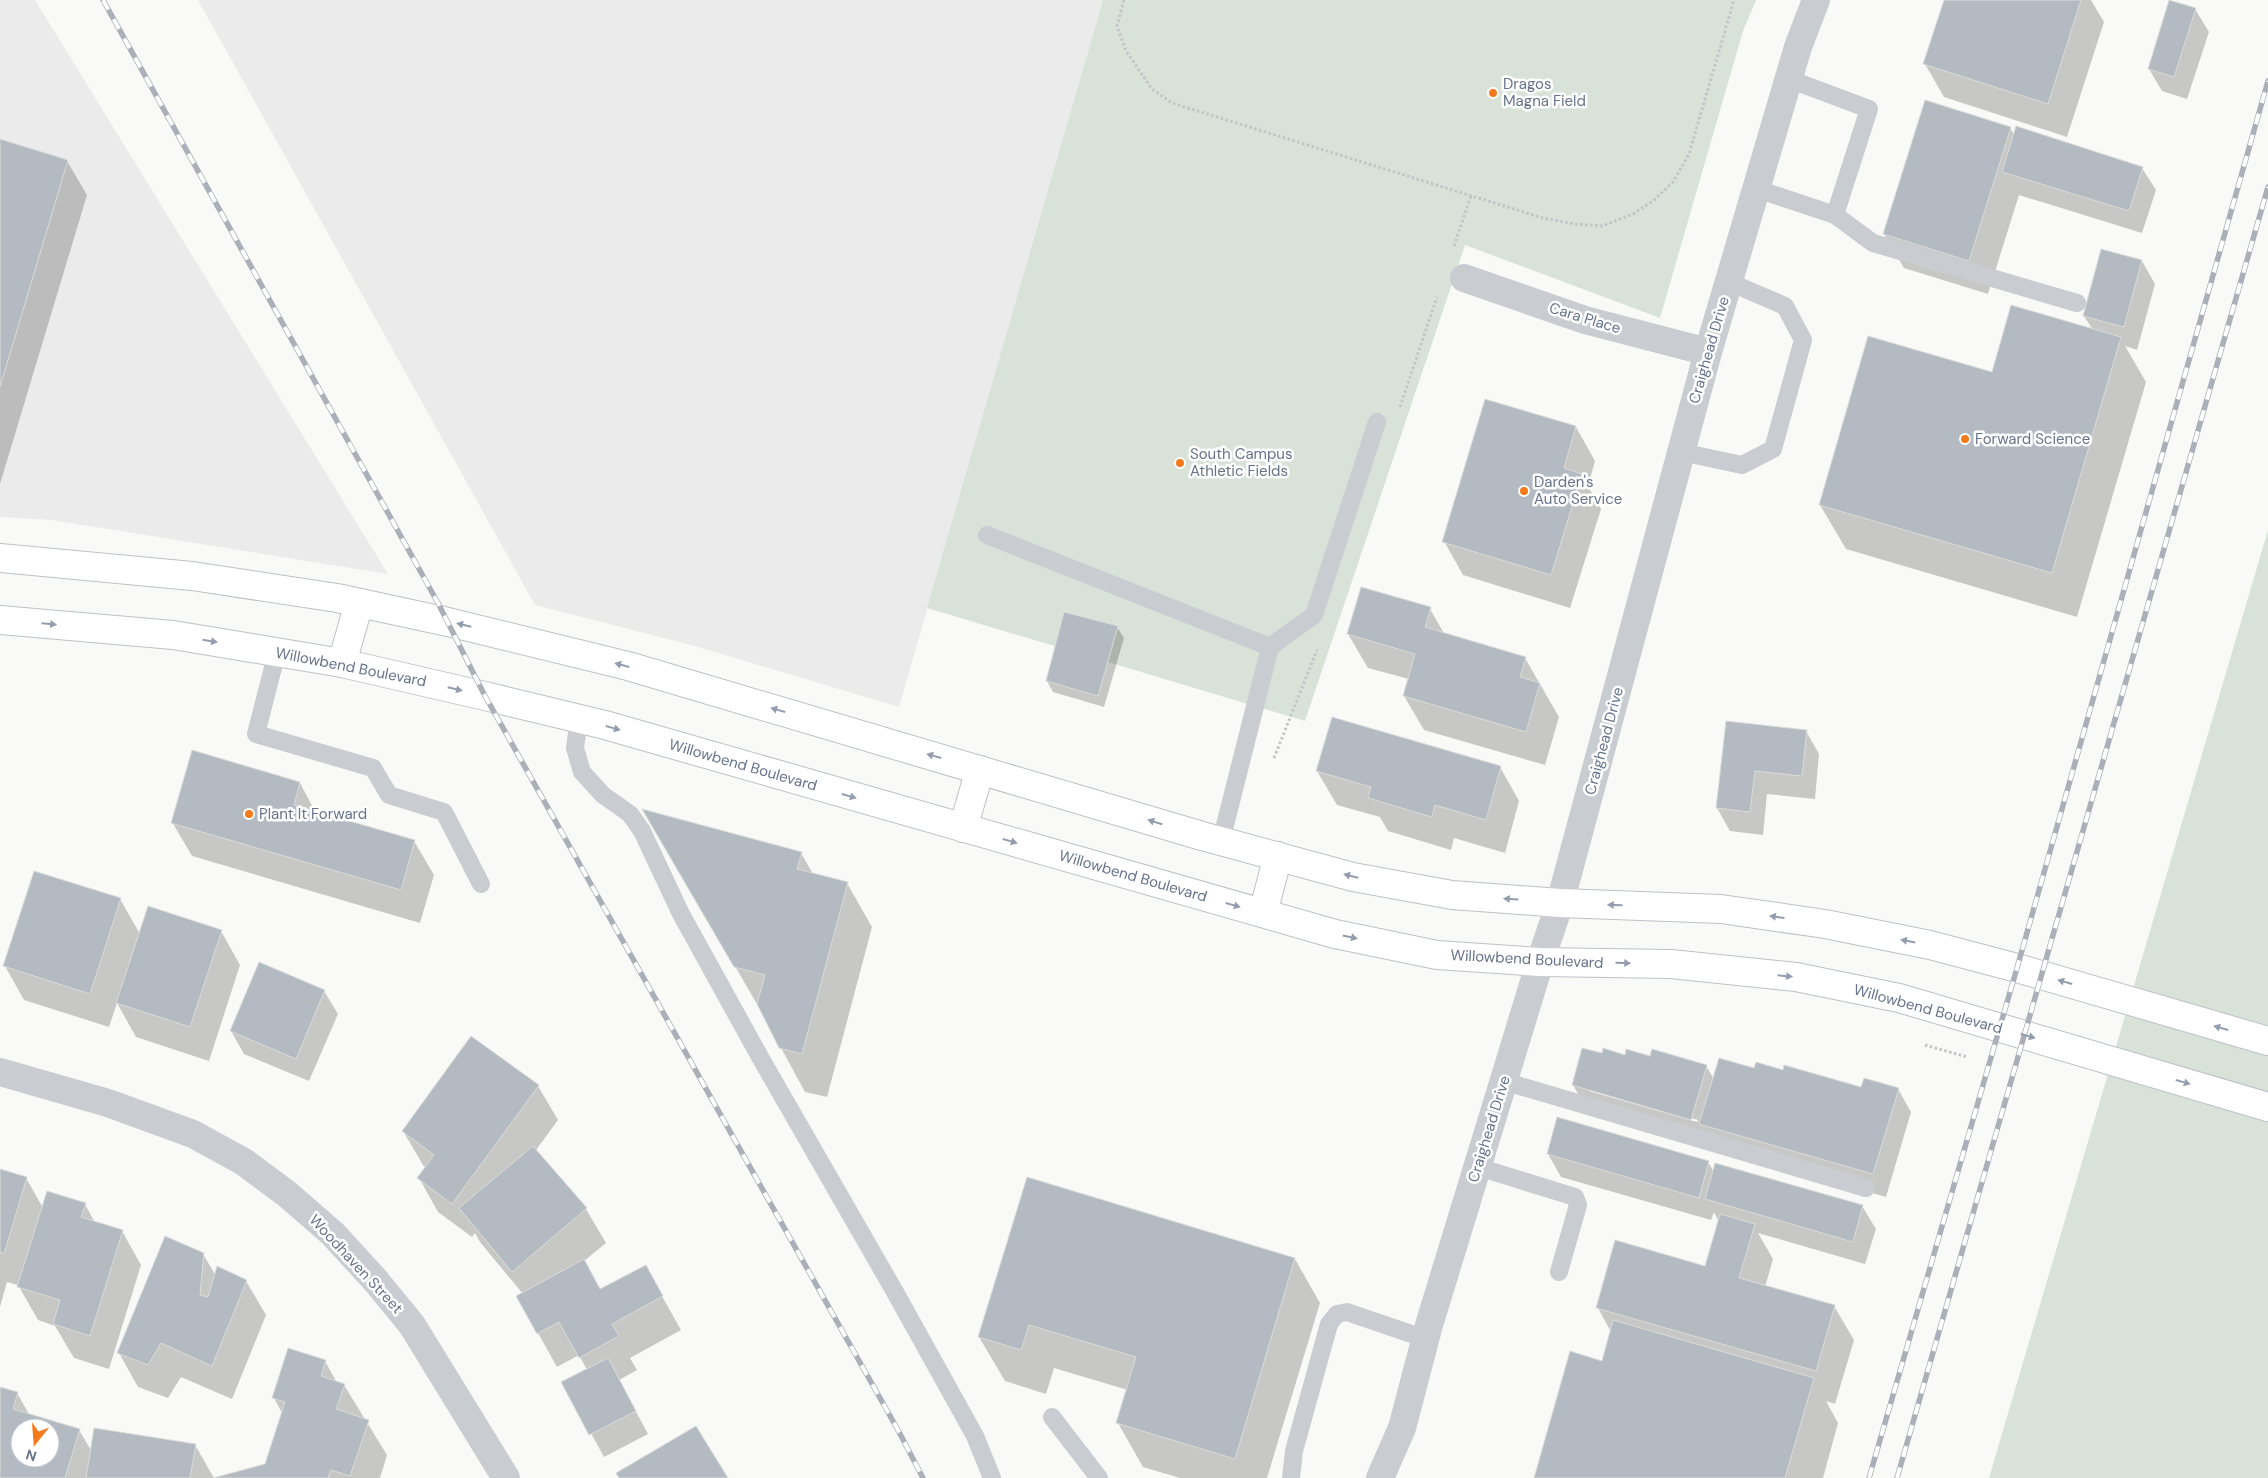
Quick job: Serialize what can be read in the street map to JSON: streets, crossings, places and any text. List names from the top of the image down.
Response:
{
  "streets": {
    "main road": ["Willowbend Boulevard"],
    "street": ["Cara Place", "Craighead Drive", "Woodhaven Street"]
  },
  "crossings": [
    ["Cara Place", "Craighead Drive"],
    ["Craighead Drive", "Willowbend Boulevard"]
  ],
  "places": [
    "Dragos Magna Field",
    "Forward Science",
    "South Campus Athletic Fields",
    "Darden's Auto Service",
    "Plant It Forward"
  ],
  "north": "bottom"
}
